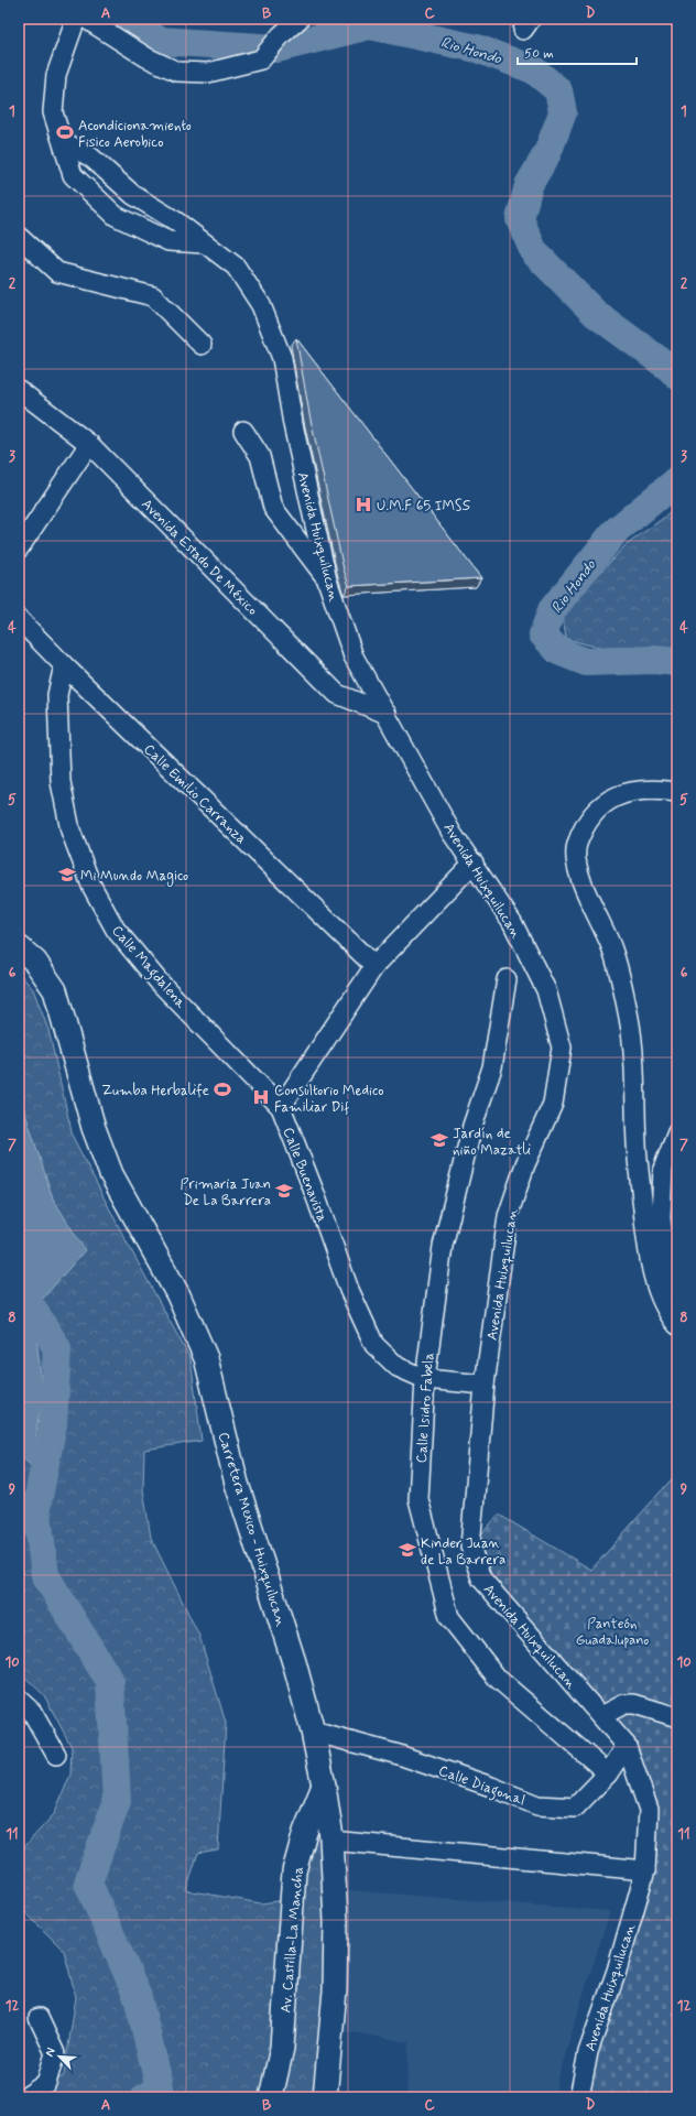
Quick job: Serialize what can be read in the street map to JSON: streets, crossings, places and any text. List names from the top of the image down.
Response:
{
  "streets": {
    "main road": ["Carretera Mexico - Huixquilucan", "Av. Castilla-La Mancha"],
    "street": [
      "Avenida Huixquilucan",
      "Avenida Estado De México",
      "Calle Emilio Carranza",
      "Calle Magdalena",
      "Calle Buenavista",
      "Calle Isidro Fabela",
      "Calle Diagonal"
    ]
  },
  "crossings": [
    ["Avenida Huixquilucan", "Avenida Estado De México"],
    ["Avenida Huixquilucan", "Calle Buenavista"],
    ["Avenida Huixquilucan", "Calle Diagonal"],
    ["Calle Emilio Carranza", "Calle Magdalena"],
    ["Calle Magdalena", "Calle Buenavista"],
    ["Calle Buenavista", "Calle Isidro Fabela"],
    ["Calle Isidro Fabela", "Calle Diagonal"],
    ["Carretera Mexico - Huixquilucan", "Calle Diagonal"],
    ["Carretera Mexico - Huixquilucan", "Av. Castilla-La Mancha"]
  ],
  "water": ["Rio Hondo"],
  "parks": ["Panteón Guadalupano"],
  "places": {
    "sports": ["Acondicionamiento Fisico Aerobico", "Zumba Herbalife"],
    "hospital": ["U.M.F 65 IMSS", "Consultorio Medico Familiar Dif"],
    "school or university": [
      "Mi Mundo Magico",
      "Jardín de niño Mazatli",
      "Primaria Juan De La Barrera",
      "Kinder Juan de La Barrera"
    ]
  },
  "scale_bar": "50 m",
  "north": "top left",
  "grid": {
    "columns": [
      "A",
      "B",
      "C",
      "D"
    ],
    "rows": [
      "1",
      "2",
      "3",
      "4",
      "5",
      "6",
      "7",
      "8",
      "9",
      "10",
      "11",
      "12"
    ]
  }
}
